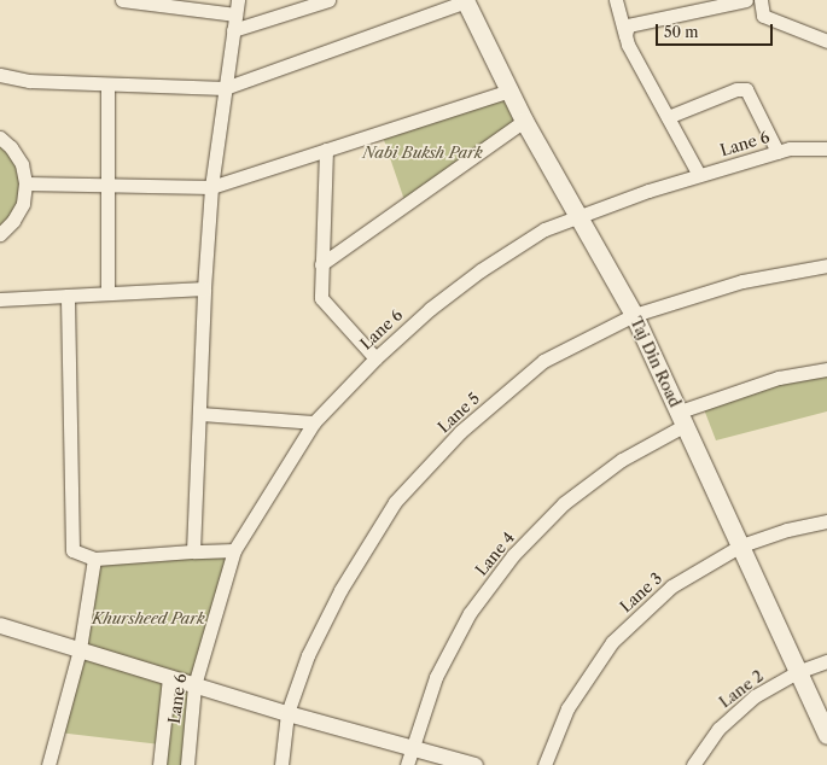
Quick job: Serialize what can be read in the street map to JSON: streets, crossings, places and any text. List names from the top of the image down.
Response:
{
  "streets": {
    "main road": ["Taj Din Road"],
    "street": [
      "Lane 6",
      "Lane 5",
      "Lane 4",
      "Lane 3",
      "Lane 2"
    ]
  },
  "crossings": [
    ["Lane 6", "Taj Din Road"],
    ["Taj Din Road", "Lane 5"],
    ["Taj Din Road", "Lane 4"],
    ["Taj Din Road", "Lane 3"],
    ["Taj Din Road", "Lane 2"]
  ],
  "parks": ["Nabi Buksh Park", "Khursheed Park"],
  "scale_bar": "50 m"
}
